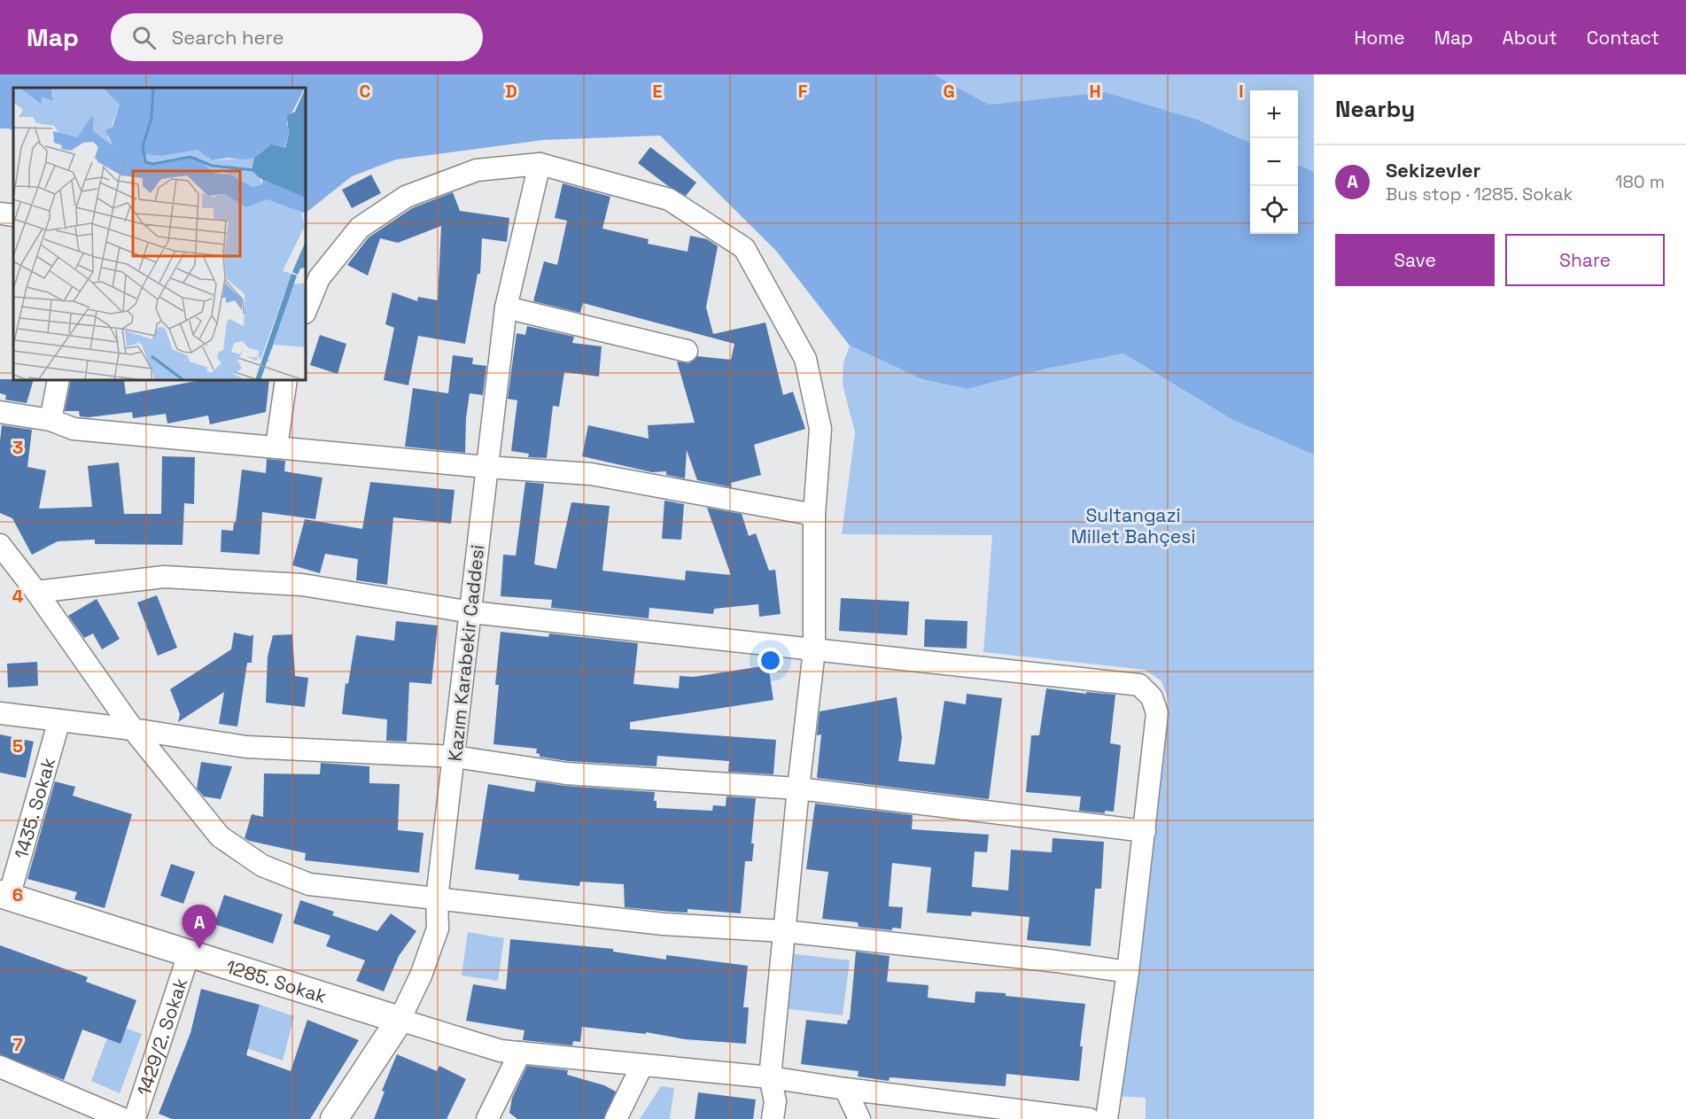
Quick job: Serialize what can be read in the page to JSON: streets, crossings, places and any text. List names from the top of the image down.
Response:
{
  "streets": {
    "street": [
      "Kazım Karabekir Caddesi",
      "1435. Sokak",
      "1285. Sokak",
      "1429/2. Sokak"
    ]
  },
  "crossings": [
    ["Kazım Karabekir Caddesi", "1285. Sokak"],
    ["1435. Sokak", "1285. Sokak"],
    ["1285. Sokak", "1429/2. Sokak"]
  ],
  "parks": ["Sultangazi Millet Bahçesi"],
  "page": {
    "header": "Map",
    "search": "Search here",
    "nav": [
      "Home",
      "Map",
      "About",
      "Contact"
    ],
    "heading": "Nearby",
    "map_buttons": ["+", "−"],
    "list": [
      {
        "mark": "A",
        "name": "Sekizevler",
        "note": "Bus stop · 1285. Sokak",
        "value": "180 m"
      }
    ],
    "buttons": ["Save", "Share"],
    "pins": "A"
  },
  "grid": {
    "columns": [
      "C",
      "D",
      "E",
      "F",
      "G",
      "H",
      "I"
    ],
    "rows": [
      "3",
      "4",
      "5",
      "6",
      "7"
    ]
  }
}
